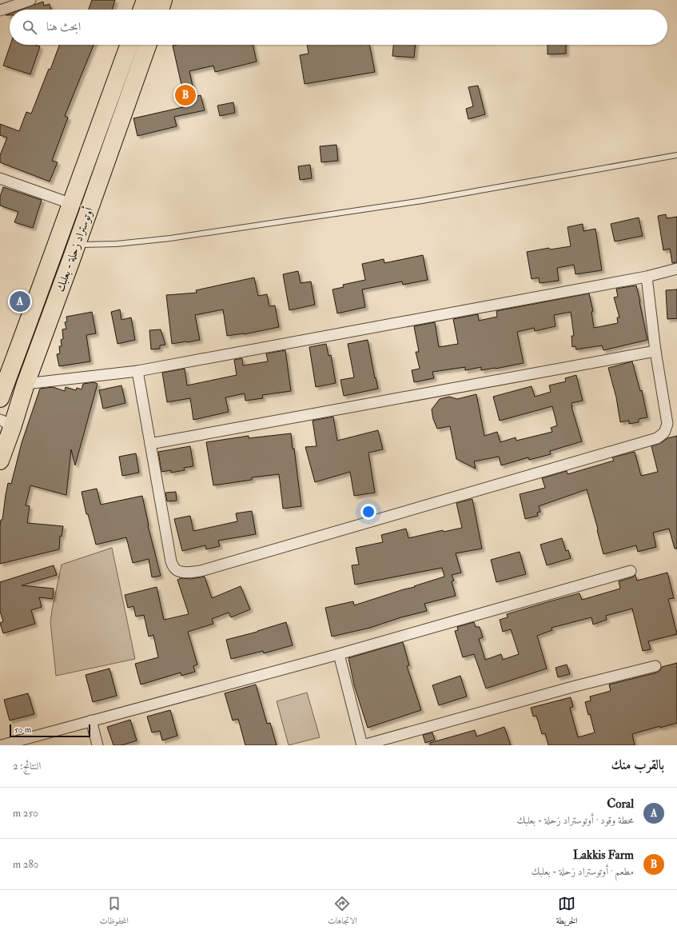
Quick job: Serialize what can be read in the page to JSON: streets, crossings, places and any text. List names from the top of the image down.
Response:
{
  "streets": {
    "highway": ["أوتوستراد زحلة - بعلبك"]
  },
  "scale_bar": "50 m",
  "page": {
    "search": "ابحث هنا",
    "pins": ["B", "A"],
    "scale": "50 m",
    "heading": ["بالقرب منك", "النتائج: 2"],
    "list": [
      {
        "mark": "A",
        "name": "Coral",
        "note": "محطة وقود · أوتوستراد زحلة - بعلبك",
        "value": "250 m"
      },
      {
        "mark": "B",
        "name": "Lakkis Farm",
        "note": "مطعم · أوتوستراد زحلة - بعلبك",
        "value": "280 m"
      }
    ],
    "nav": ["الخريطة", "الاتجاهات", "المحفوظات"]
  }
}
